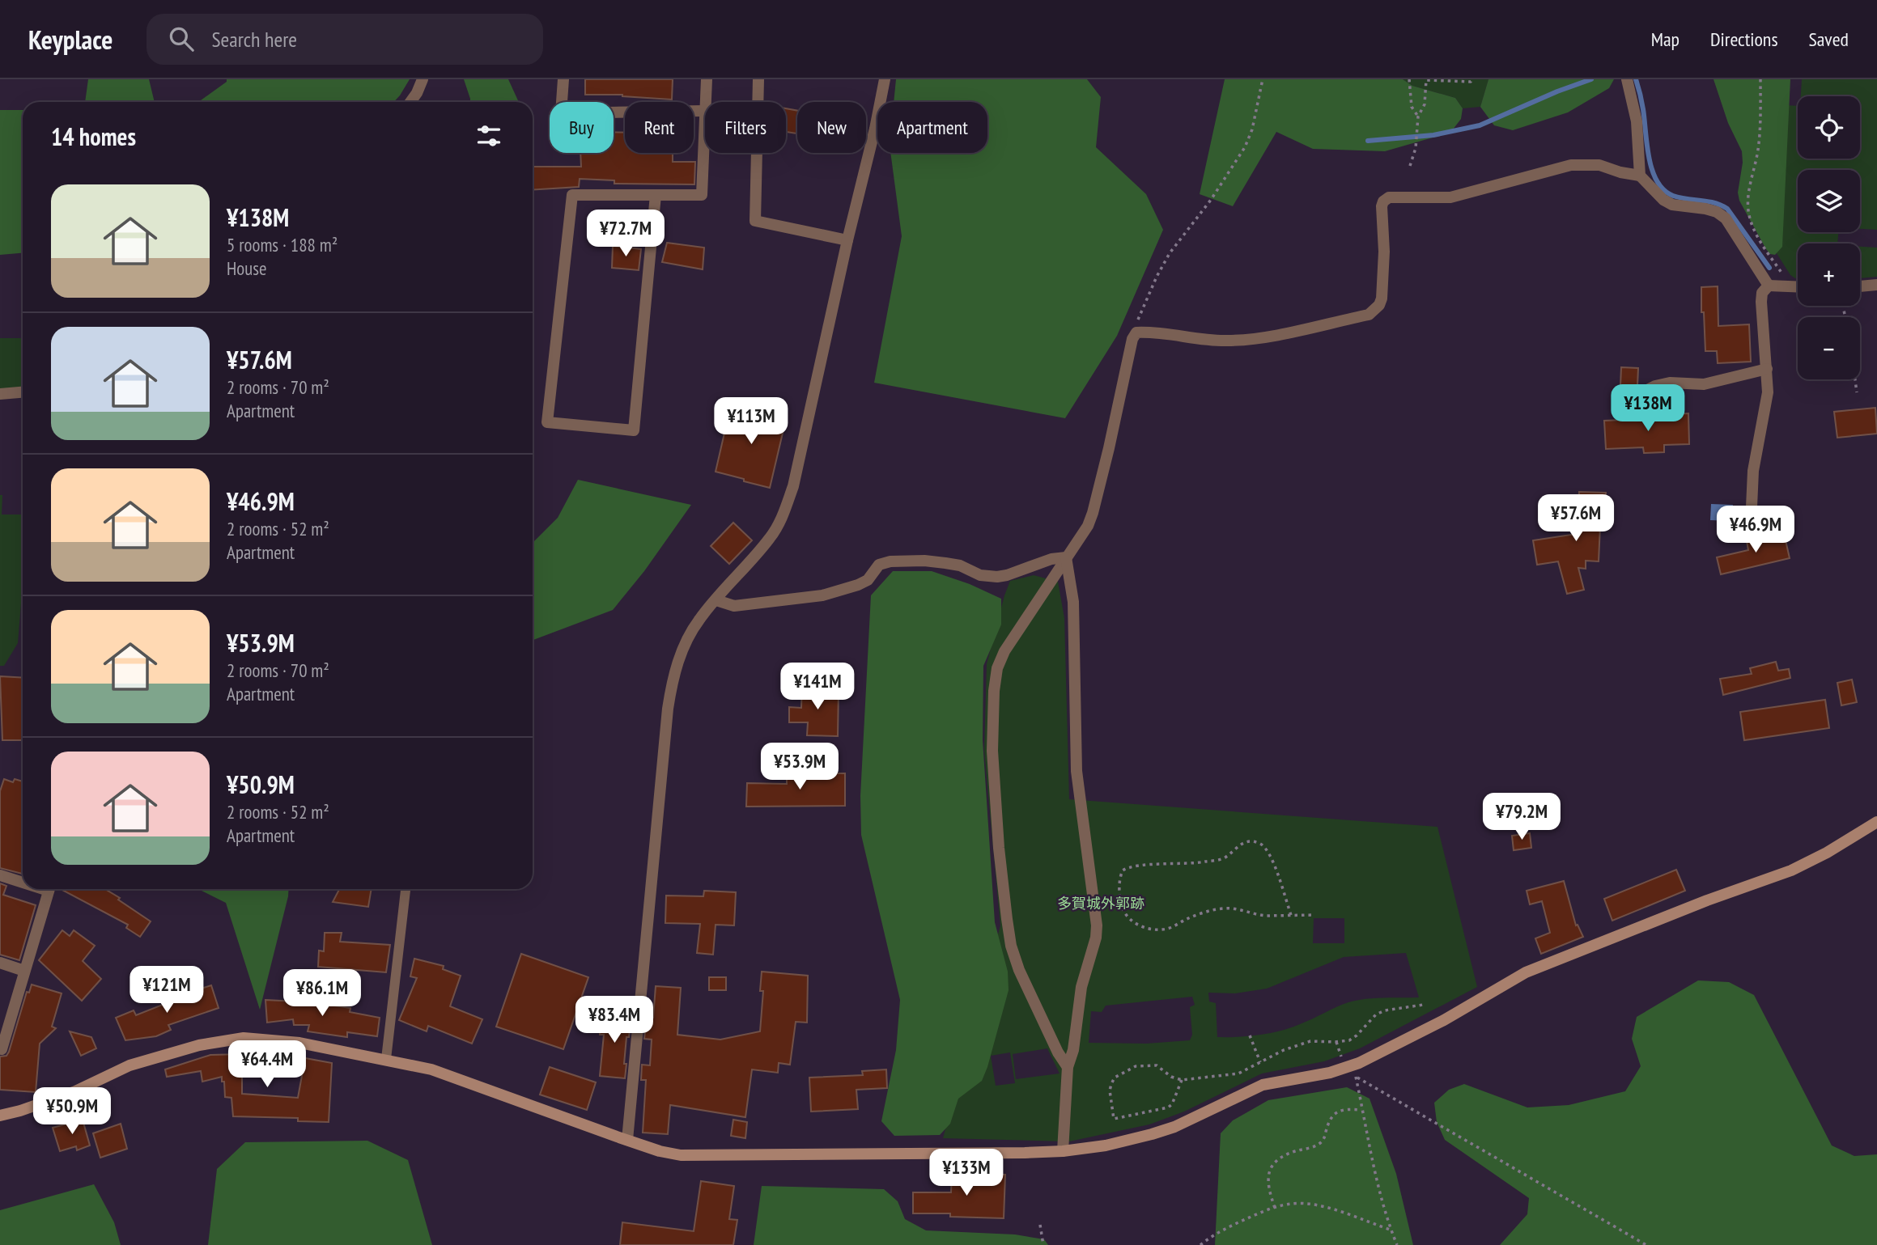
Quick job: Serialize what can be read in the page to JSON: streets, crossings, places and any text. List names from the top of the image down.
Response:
{
  "parks": ["多賀城外郭跡"],
  "page": {
    "header": "Keyplace",
    "search": "Search here",
    "nav": ["Map", "Directions", "Saved"],
    "map_buttons": ["+", "−"],
    "chip": [
      "Buy",
      "Rent",
      "Filters",
      "New",
      "Apartment"
    ],
    "heading": "14 homes",
    "list": [
      {
        "name": "¥138M",
        "note": "5 rooms · 188 m² · House"
      },
      {
        "name": "¥57.6M",
        "note": "2 rooms · 70 m² · Apartment"
      },
      {
        "name": "¥46.9M",
        "note": "2 rooms · 52 m² · Apartment"
      },
      {
        "name": "¥53.9M",
        "note": "2 rooms · 70 m² · Apartment"
      },
      {
        "name": "¥50.9M",
        "note": "2 rooms · 52 m² · Apartment"
      }
    ],
    "price": [
      "¥72.7M",
      "¥138M",
      "¥113M",
      "¥57.6M",
      "¥46.9M",
      "¥141M",
      "¥53.9M",
      "¥79.2M",
      "¥121M",
      "¥86.1M",
      "¥83.4M",
      "¥64.4M",
      "¥50.9M",
      "¥133M"
    ]
  }
}
